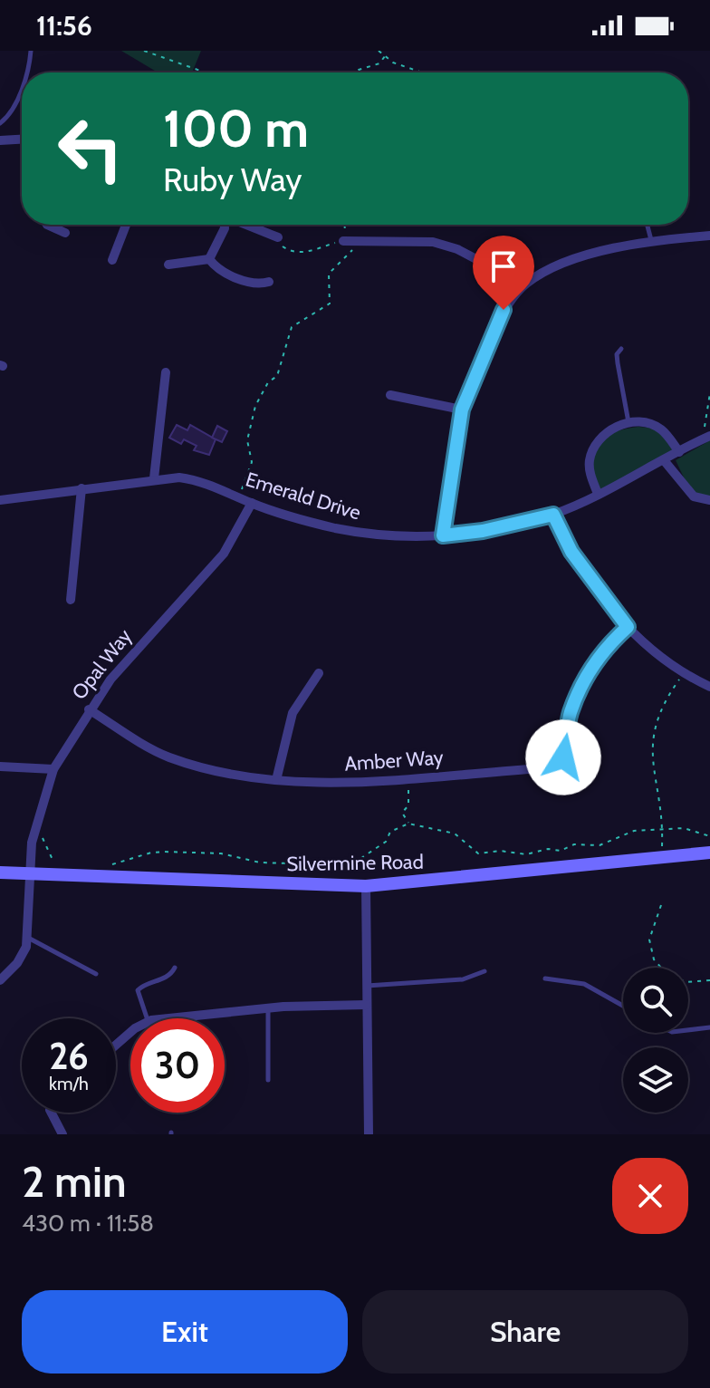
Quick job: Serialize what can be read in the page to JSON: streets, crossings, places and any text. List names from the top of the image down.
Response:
{
  "streets": {
    "street": [
      "Emerald Drive",
      "Opal Way",
      "Amber Way",
      "Silvermine Road"
    ]
  },
  "crossings": [
    ["Emerald Drive", "Opal Way"],
    ["Opal Way", "Amber Way"],
    ["Opal Way", "Silvermine Road"]
  ],
  "page": {
    "status": "11:56",
    "turn": ["100 m", "Ruby Way"],
    "speed": "26 km/h",
    "limit": "30",
    "heading": ["2 min", "430 m · 11:58"],
    "buttons": ["Exit", "Share"]
  }
}
